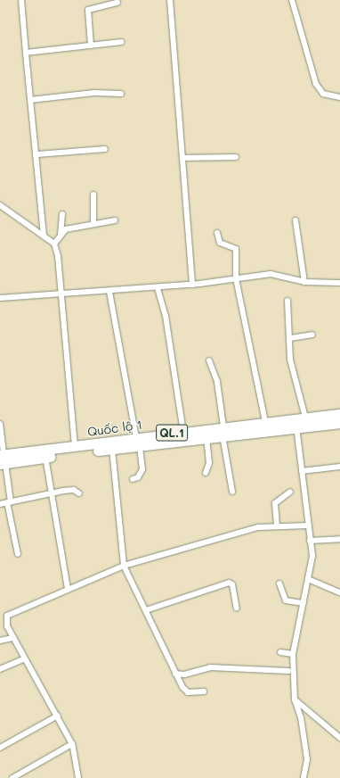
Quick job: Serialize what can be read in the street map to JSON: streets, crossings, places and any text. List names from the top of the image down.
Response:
{
  "streets": {
    "highway": ["Quốc lộ 1", "QL.1"]
  }
}
